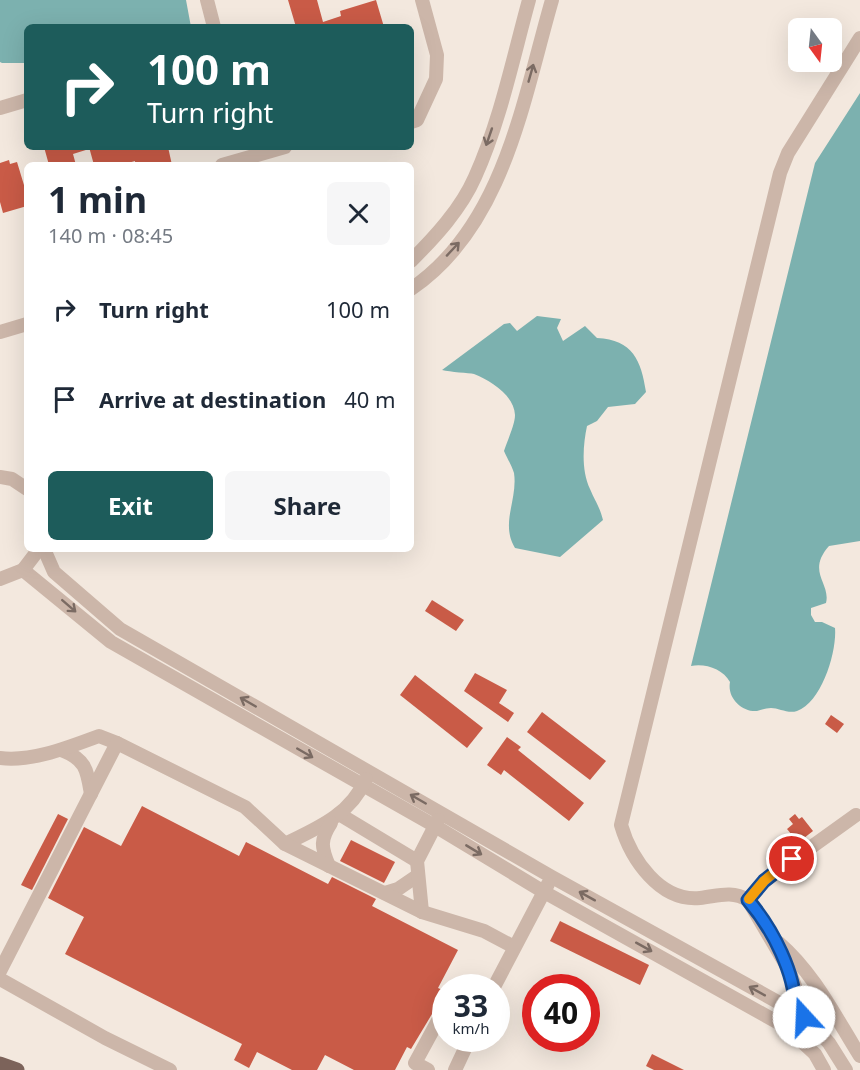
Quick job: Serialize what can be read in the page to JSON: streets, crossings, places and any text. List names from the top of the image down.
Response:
{
  "north": "bottom",
  "page": {
    "turn": ["100 m", "Turn right"],
    "heading": ["1 min", "140 m · 08:45"],
    "list": [
      {
        "name": "Turn right",
        "value": "100 m"
      },
      {
        "name": "Arrive at destination",
        "value": "40 m"
      }
    ],
    "buttons": ["Exit", "Share"],
    "speed": "33 km/h",
    "limit": "40"
  }
}
